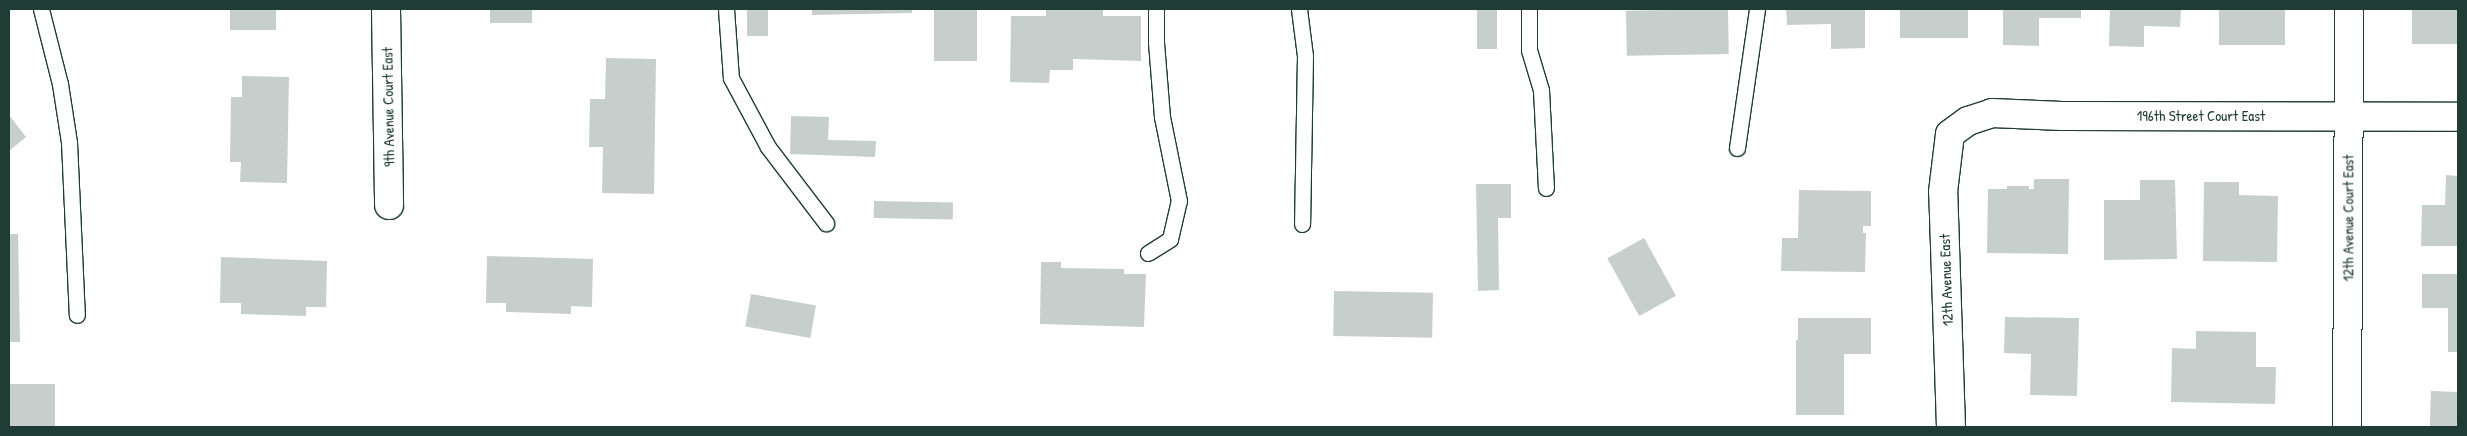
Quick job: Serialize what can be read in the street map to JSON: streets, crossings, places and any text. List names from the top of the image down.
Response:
{
  "streets": {
    "street": [
      "9th Avenue Court East",
      "196th Street Court East",
      "12th Avenue Court East",
      "12th Avenue East"
    ]
  },
  "crossings": [
    ["196th Street Court East", "12th Avenue Court East"],
    ["196th Street Court East", "12th Avenue East"]
  ]
}
